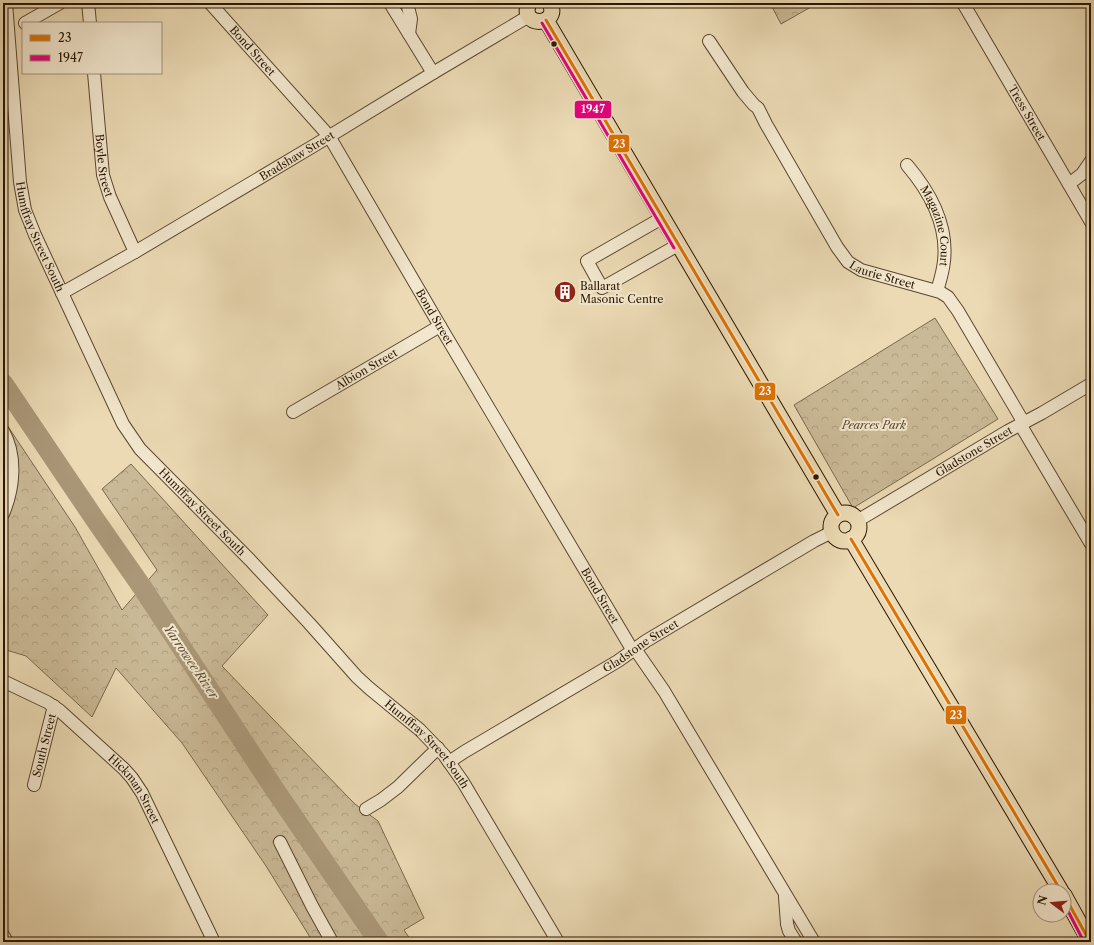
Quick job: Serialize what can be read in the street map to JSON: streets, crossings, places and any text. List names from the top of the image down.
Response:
{
  "streets": {
    "street": [
      "Bond Street",
      "Tress Street",
      "Bradshaw Street",
      "Boyle Street",
      "Magazine Court",
      "Humffray Street South",
      "Laurie Street",
      "Albion Street",
      "Gladstone Street",
      "South Street",
      "Hickman Street"
    ]
  },
  "crossings": [
    ["Bond Street", "Bradshaw Street"],
    ["Bond Street", "Albion Street"],
    ["Bond Street", "Gladstone Street"],
    ["Bradshaw Street", "Boyle Street"],
    ["Bradshaw Street", "Humffray Street South"],
    ["Magazine Court", "Laurie Street"],
    ["Humffray Street South", "Gladstone Street"],
    ["Laurie Street", "Gladstone Street"],
    ["South Street", "Hickman Street"]
  ],
  "water": ["Yarrowee River"],
  "parks": ["Pearces Park"],
  "places": {
    "building": ["Ballarat Masonic Centre"]
  },
  "lines": ["transit line 23", "transit line 1947"],
  "legend": ["23", "1947"],
  "north": "left"
}
